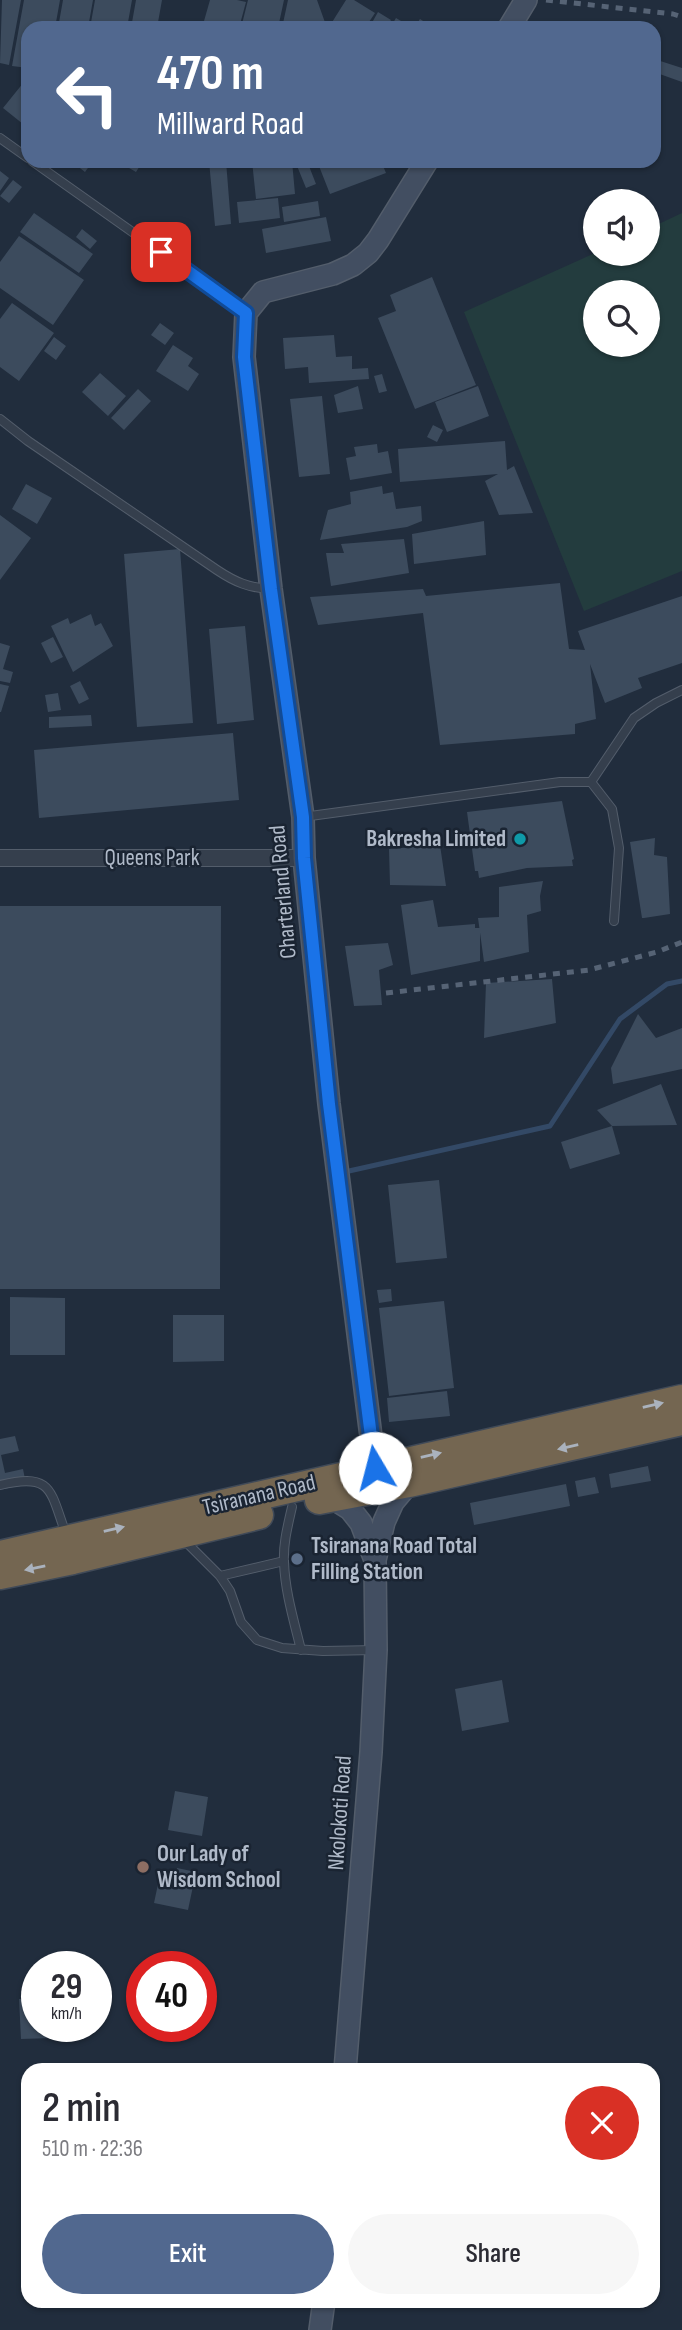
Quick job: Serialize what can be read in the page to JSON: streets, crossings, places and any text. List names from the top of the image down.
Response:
{
  "streets": {
    "highway": ["Tsiranana Road"],
    "street": ["Queens Park", "Charterland Road", "Nkolokoti Road"]
  },
  "crossings": [
    ["Queens Park", "Charterland Road"],
    ["Charterland Road", "Tsiranana Road"],
    ["Tsiranana Road", "Nkolokoti Road"]
  ],
  "places": ["Bakresha Limited", "Tsiranana Road Total Filling Station", "Our Lady of Wisdom School"],
  "page": {
    "turn": ["470 m", "Millward Road"],
    "speed": "29 km/h",
    "limit": "40",
    "heading": ["2 min", "510 m · 22:36"],
    "buttons": ["Exit", "Share"]
  }
}
